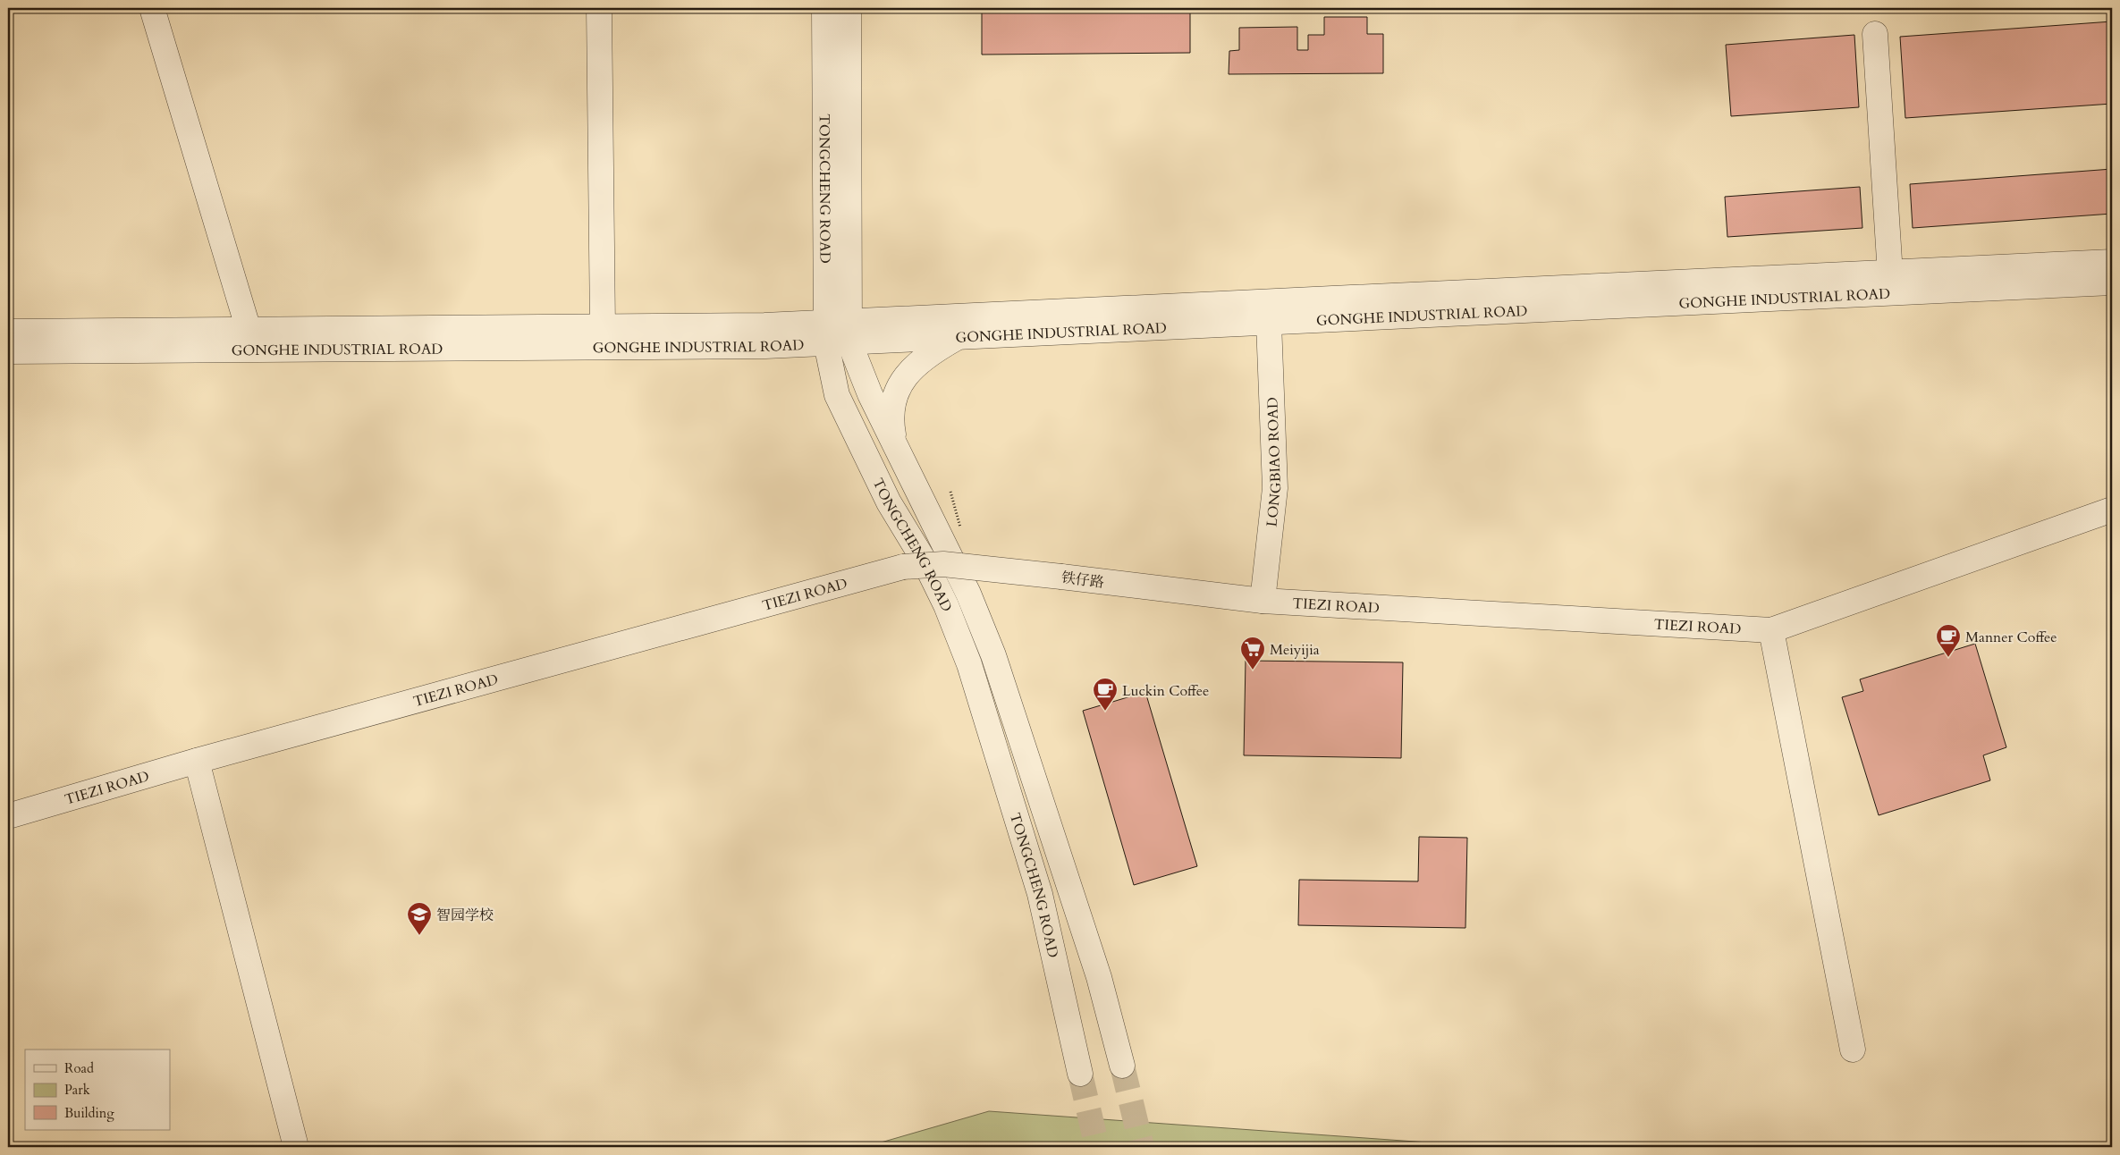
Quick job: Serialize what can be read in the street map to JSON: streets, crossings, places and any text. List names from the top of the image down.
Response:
{
  "streets": {
    "street": [
      "TONGCHENG ROAD",
      "GONGHE INDUSTRIAL ROAD",
      "LONGBIAO ROAD",
      "铁仔路",
      "TIEZI ROAD"
    ]
  },
  "crossings": [
    ["TONGCHENG ROAD", "GONGHE INDUSTRIAL ROAD"],
    ["GONGHE INDUSTRIAL ROAD", "LONGBIAO ROAD"],
    ["LONGBIAO ROAD", "铁仔路"],
    ["LONGBIAO ROAD", "TIEZI ROAD"],
    ["铁仔路", "TIEZI ROAD"]
  ],
  "places": {
    "cafe": ["Manner Coffee", "Luckin Coffee"],
    "supermarket": ["Meiyijia"],
    "school or university": ["智园学校"]
  },
  "legend": ["Road", "Park", "Building"]
}
